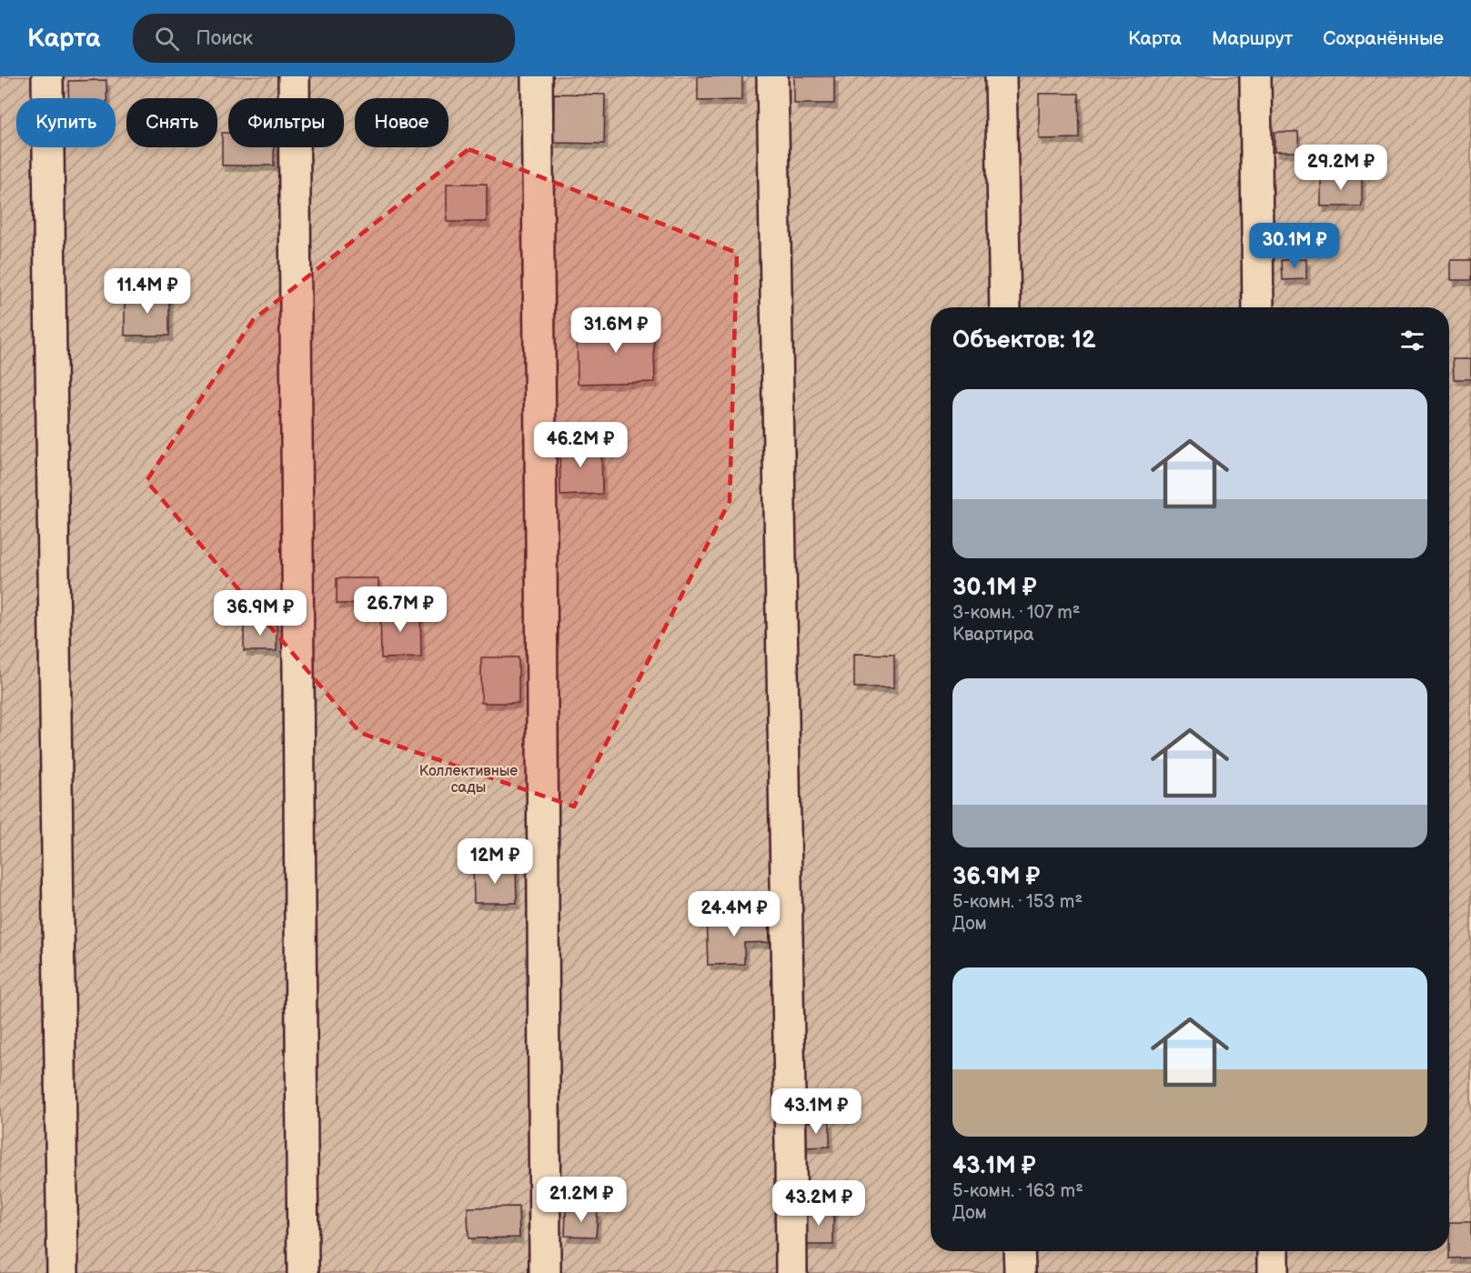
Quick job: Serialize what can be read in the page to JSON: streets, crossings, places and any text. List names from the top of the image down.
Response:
{
  "parks": ["Коллективные сады"],
  "page": {
    "header": "Карта",
    "search": "Поиск",
    "nav": ["Карта", "Маршрут", "Сохранённые"],
    "chip": [
      "Купить",
      "Снять",
      "Фильтры",
      "Новое"
    ],
    "price": [
      "29.2M ₽",
      "30.1M ₽",
      "11.4M ₽",
      "31.6M ₽",
      "46.2M ₽",
      "26.7M ₽",
      "36.9M ₽",
      "12M ₽",
      "24.4M ₽",
      "43.1M ₽",
      "21.2M ₽",
      "43.2M ₽"
    ],
    "heading": "Объектов: 12",
    "list": [
      {
        "name": "30.1M ₽",
        "note": "3-комн. · 107 m² · Квартира"
      },
      {
        "name": "36.9M ₽",
        "note": "5-комн. · 153 m² · Дом"
      },
      {
        "name": "43.1M ₽",
        "note": "5-комн. · 163 m² · Дом"
      }
    ]
  }
}
